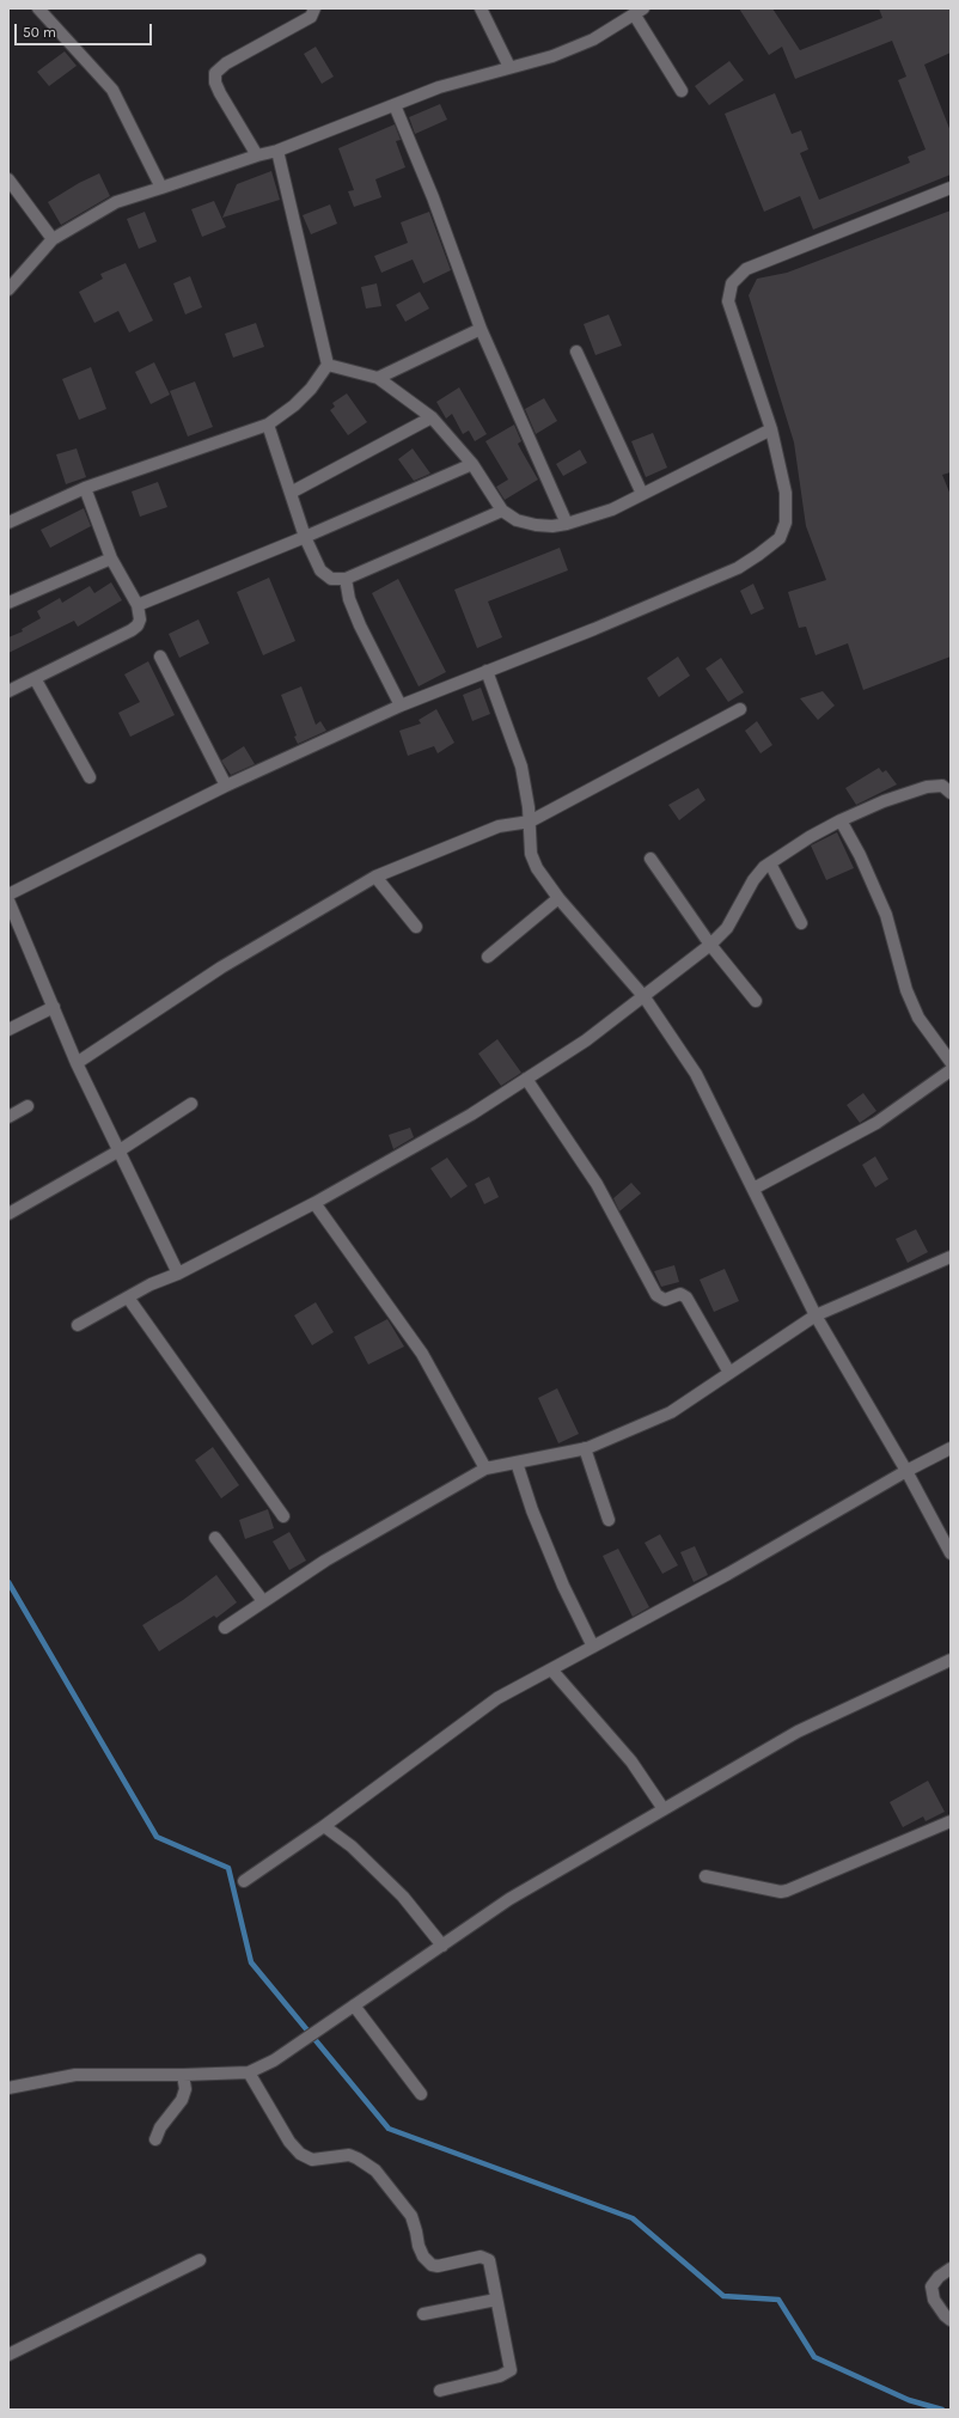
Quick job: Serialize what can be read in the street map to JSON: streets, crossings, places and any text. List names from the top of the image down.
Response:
{
  "scale_bar": "50 m"
}
